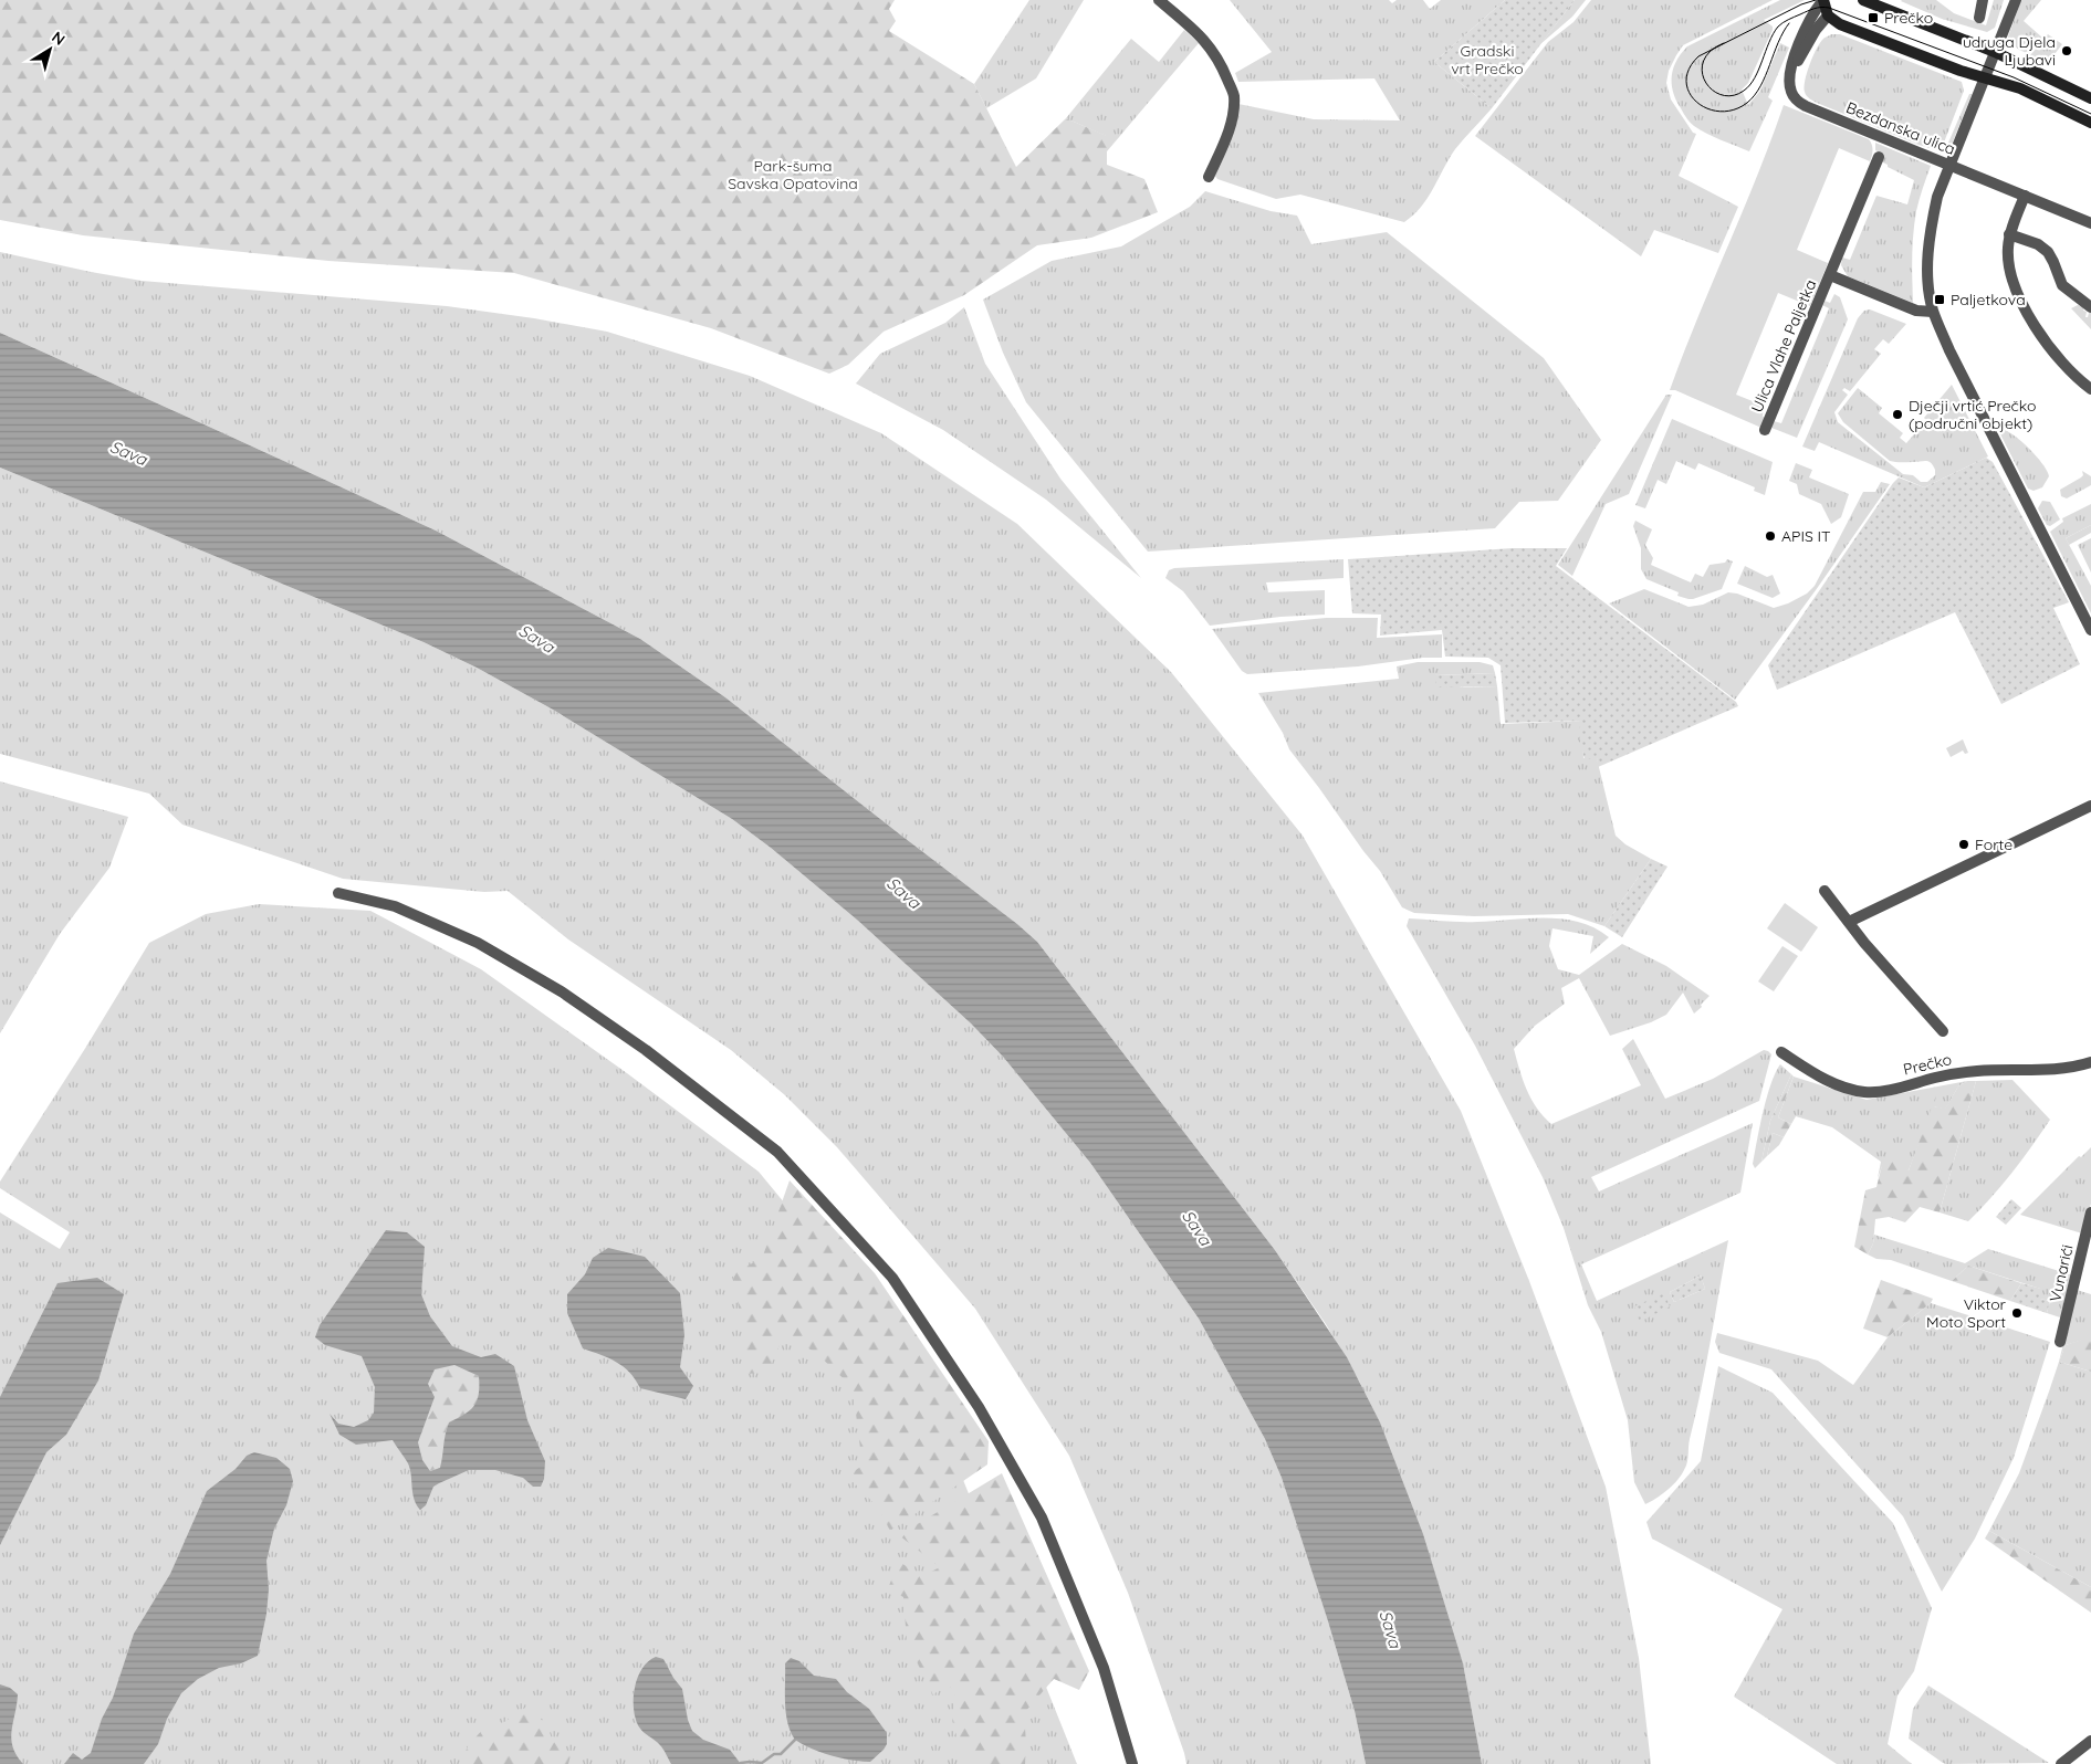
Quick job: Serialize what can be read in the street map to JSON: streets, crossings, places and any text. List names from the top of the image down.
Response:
{
  "streets": {
    "street": [
      "Bezdanska ulica",
      "Ulica Vlahe Paljetka",
      "Prečko",
      "Vunarići"
    ]
  },
  "water": ["Sava"],
  "parks": ["Gradski vrt Prečko", "Park-šuma Savska Opatovina"],
  "places": {
    "transit": ["Prečko", "Paljetkova"],
    "other": [
      "udruga Djela Ljubavi",
      "Dječji vrtić Prečko (područni objekt)",
      "APIS IT",
      "Forte",
      "Viktor Moto Sport"
    ]
  },
  "north": "top right"
}
